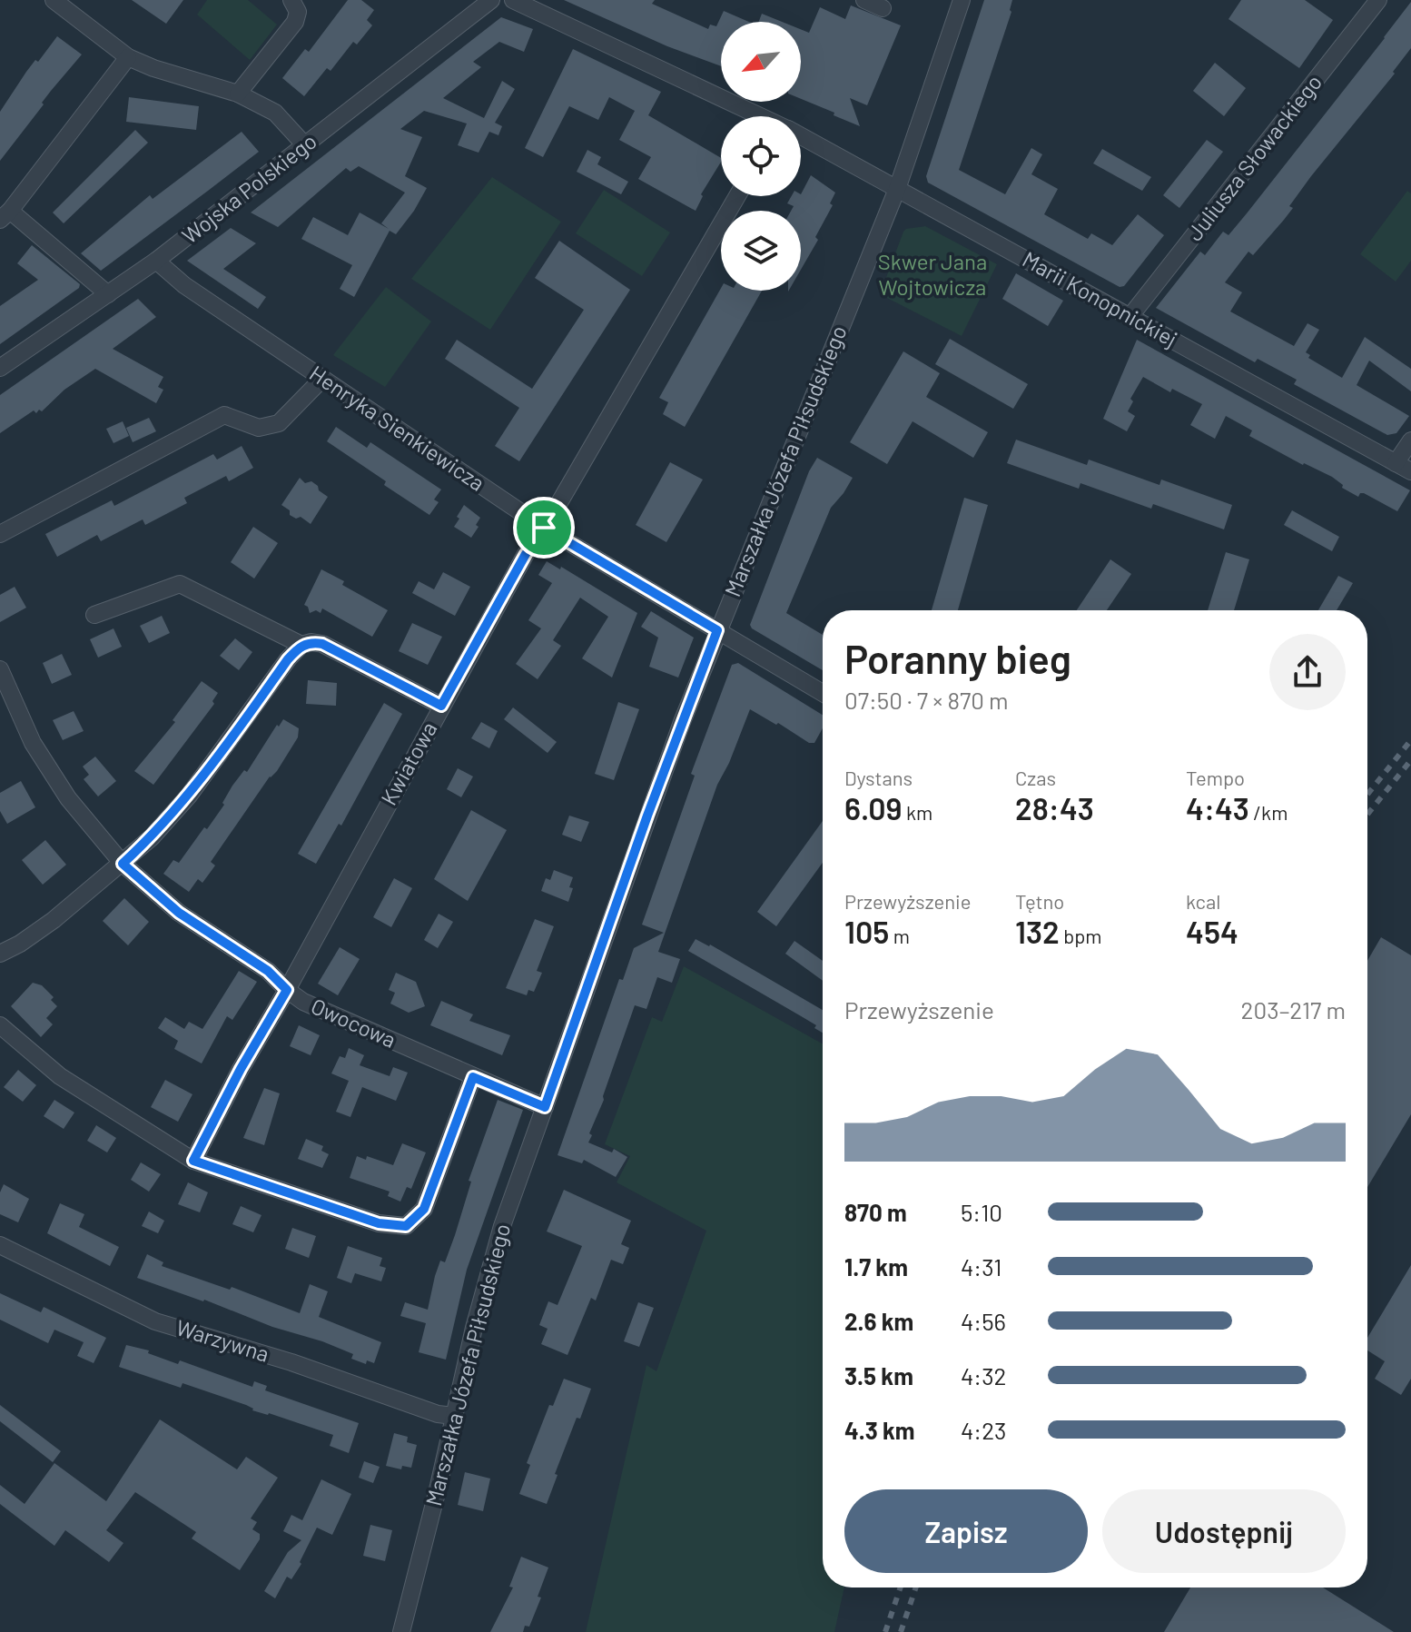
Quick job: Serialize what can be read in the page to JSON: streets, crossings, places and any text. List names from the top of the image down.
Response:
{
  "streets": {
    "street": [
      "Juliusza Słowackiego",
      "Wojska Polskiego",
      "Marii Konopnickiej",
      "Henryka Sienkiewicza",
      "Marszałka Józefa Piłsudskiego",
      "Kwiatowa",
      "Owocowa",
      "Warzywna"
    ]
  },
  "crossings": [
    ["Juliusza Słowackiego", "Marii Konopnickiej"],
    ["Wojska Polskiego", "Henryka Sienkiewicza"],
    ["Marii Konopnickiej", "Marszałka Józefa Piłsudskiego"],
    ["Henryka Sienkiewicza", "Marszałka Józefa Piłsudskiego"],
    ["Henryka Sienkiewicza", "Kwiatowa"],
    ["Marszałka Józefa Piłsudskiego", "Owocowa"],
    ["Marszałka Józefa Piłsudskiego", "Warzywna"],
    ["Kwiatowa", "Owocowa"]
  ],
  "parks": ["Skwer Jana Wojtowicza"],
  "north": "bottom left",
  "page": {
    "heading": ["Poranny bieg", "07:50 · 7 × 870 m"],
    "stats": [
      ["Dystans", "6.09 km"],
      ["Czas", "28:43"],
      ["Tempo", "4:43 /km"],
      ["Przewyższenie", "105 m"],
      ["Tętno", "132 bpm"],
      ["kcal", "454"]
    ],
    "chart": ["Przewyższenie", "203–217 m"],
    "list": [
      {
        "name": "870 m",
        "note": "5:10"
      },
      {
        "name": "1.7 km",
        "note": "4:31"
      },
      {
        "name": "2.6 km",
        "note": "4:56"
      },
      {
        "name": "3.5 km",
        "note": "4:32"
      },
      {
        "name": "4.3 km",
        "note": "4:23"
      }
    ],
    "buttons": ["Zapisz", "Udostępnij"]
  }
}
